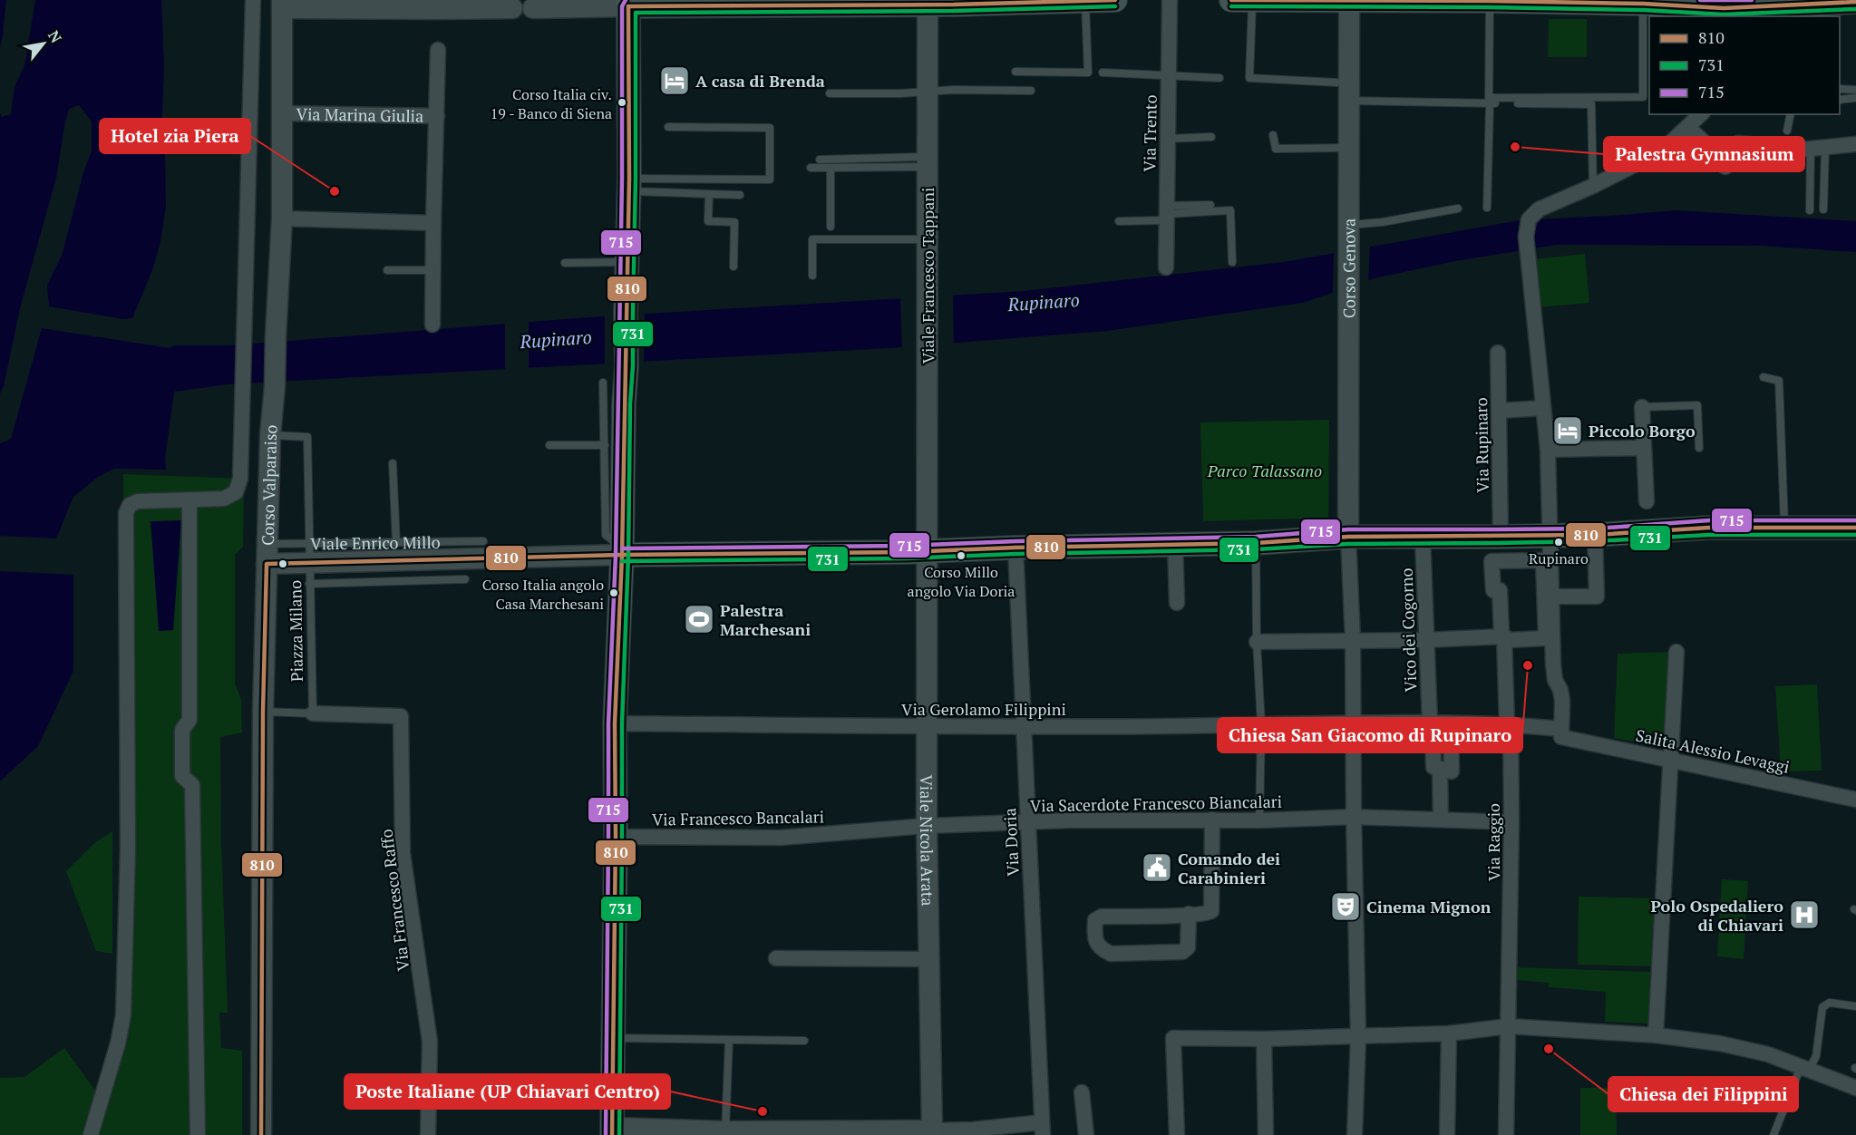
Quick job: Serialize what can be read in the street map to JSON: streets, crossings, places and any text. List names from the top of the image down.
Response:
{
  "streets": {
    "main road": ["Viale Enrico Millo"],
    "street": [
      "Via Marina Giulia",
      "Via Trento",
      "Corso Genova",
      "Viale Francesco Tappani",
      "Via Rupinaro",
      "Corso Valparaiso",
      "Vico dei Cogorno",
      "Via Gerolamo Filippini",
      "Salita Alessio Levaggi",
      "Via Sacerdote Francesco Biancalari",
      "Via Francesco Bancalari",
      "Viale Nicola Arata",
      "Via Doria",
      "Via Raggio",
      "Via Francesco Raffo"
    ],
    "lane": ["Piazza Milano"]
  },
  "crossings": [
    ["Via Marina Giulia", "Corso Valparaiso"],
    ["Corso Genova", "Viale Enrico Millo"],
    ["Viale Francesco Tappani", "Viale Enrico Millo"],
    ["Viale Francesco Tappani", "Viale Nicola Arata"],
    ["Via Rupinaro", "Viale Enrico Millo"],
    ["Corso Valparaiso", "Viale Enrico Millo"],
    ["Corso Valparaiso", "Piazza Milano"],
    ["Viale Enrico Millo", "Vico dei Cogorno"],
    ["Viale Enrico Millo", "Piazza Milano"],
    ["Viale Enrico Millo", "Viale Nicola Arata"],
    ["Viale Enrico Millo", "Via Doria"],
    ["Vico dei Cogorno", "Via Gerolamo Filippini"],
    ["Vico dei Cogorno", "Salita Alessio Levaggi"],
    ["Piazza Milano", "Via Francesco Raffo"],
    ["Via Gerolamo Filippini", "Salita Alessio Levaggi"],
    ["Via Gerolamo Filippini", "Viale Nicola Arata"],
    ["Via Gerolamo Filippini", "Via Doria"],
    ["Salita Alessio Levaggi", "Via Raggio"],
    ["Via Sacerdote Francesco Biancalari", "Via Francesco Bancalari"],
    ["Via Sacerdote Francesco Biancalari", "Viale Nicola Arata"],
    ["Via Sacerdote Francesco Biancalari", "Via Doria"],
    ["Via Sacerdote Francesco Biancalari", "Via Raggio"],
    ["Via Francesco Bancalari", "Viale Nicola Arata"]
  ],
  "water": ["Rupinaro"],
  "parks": ["Parco Talassano"],
  "places": {
    "hotel": ["A casa di Brenda", "Piccolo Borgo"],
    "other": [
      "Corso Italia civ. 19 - Banco di Siena",
      "Palestra Gymnasium",
      "Hotel zia Piera",
      "Rupinaro",
      "Corso Millo angolo Via Doria",
      "Corso Italia angolo Casa Marchesani",
      "Chiesa San Giacomo di Rupinaro",
      "Chiesa dei Filippini",
      "Poste Italiane (UP Chiavari Centro)"
    ],
    "sports": ["Palestra Marchesani"],
    "public building": ["Comando dei Carabinieri"],
    "theatre": ["Cinema Mignon"],
    "hospital": ["Polo Ospedaliero di Chiavari"]
  },
  "lines": ["transit line 810", "transit line 715", "transit line 731"],
  "legend": ["810", "731", "715"],
  "north": "top right"
}
